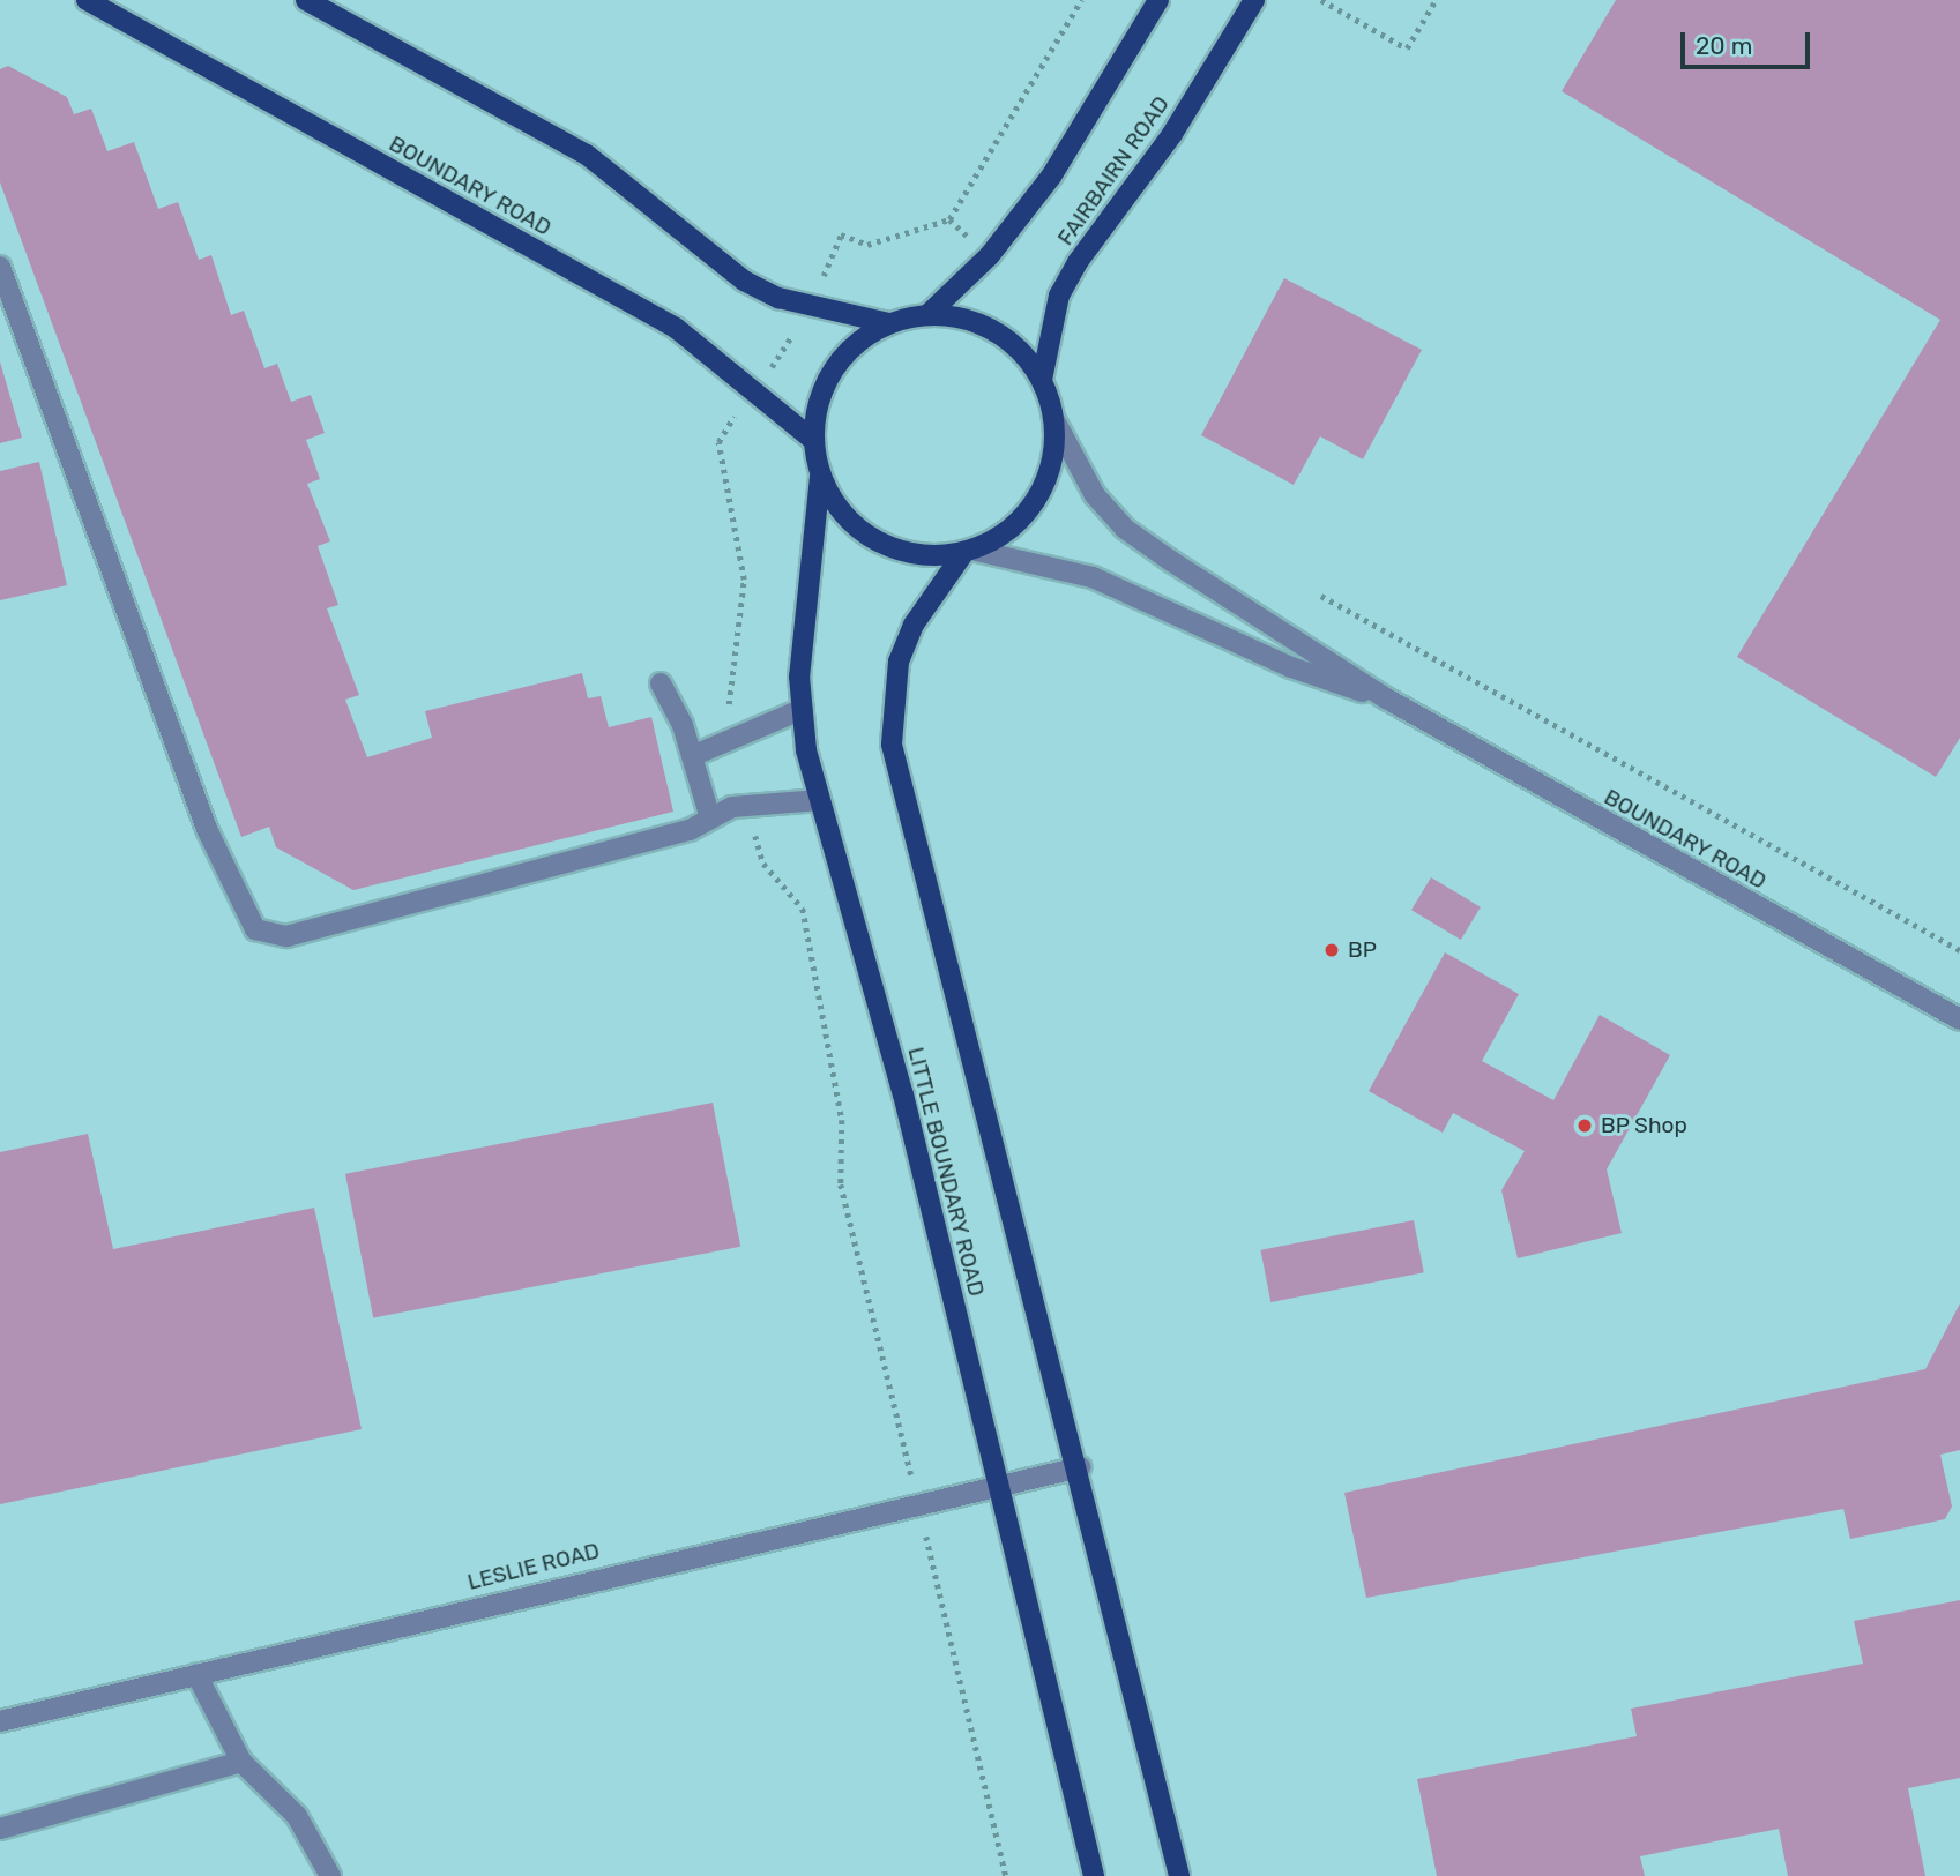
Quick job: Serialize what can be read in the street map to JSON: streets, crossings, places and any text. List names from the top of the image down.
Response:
{
  "streets": {
    "main road": ["FAIRBAIRN ROAD", "BOUNDARY ROAD", "LITTLE BOUNDARY ROAD"],
    "street": ["LESLIE ROAD"]
  },
  "crossings": [
    ["FAIRBAIRN ROAD", "BOUNDARY ROAD"],
    ["FAIRBAIRN ROAD", "LITTLE BOUNDARY ROAD"],
    ["BOUNDARY ROAD", "LITTLE BOUNDARY ROAD"],
    ["LITTLE BOUNDARY ROAD", "LESLIE ROAD"]
  ],
  "places": ["BP", "BP Shop"],
  "scale_bar": "20 m"
}
